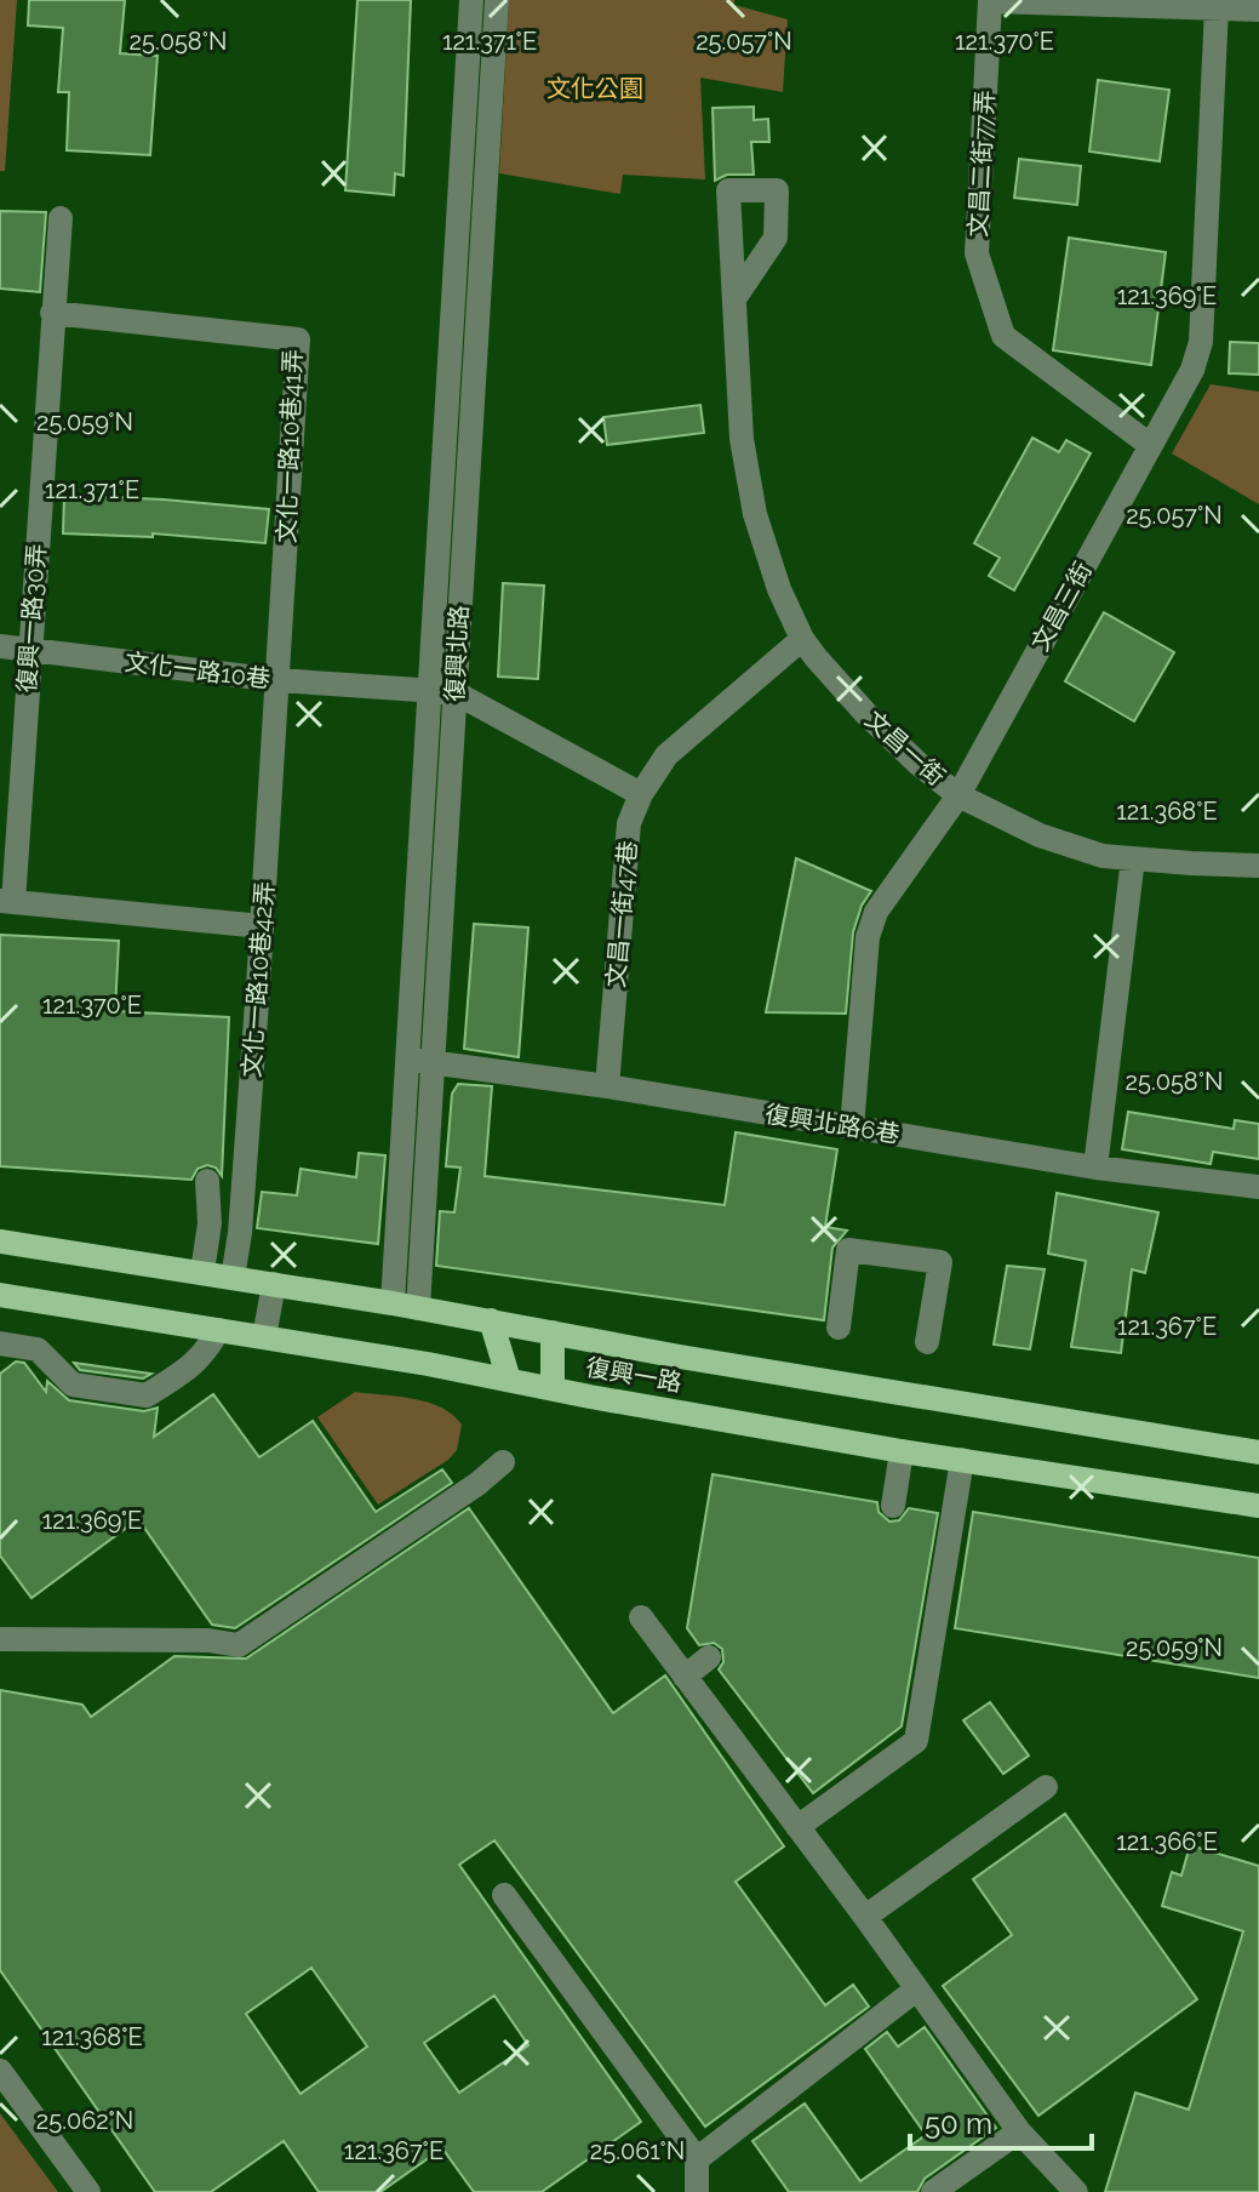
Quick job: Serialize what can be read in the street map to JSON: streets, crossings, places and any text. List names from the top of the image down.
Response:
{
  "streets": {
    "main road": ["復興一路"],
    "street": [
      "文昌二街77弄",
      "文化一路10巷41弄",
      "文昌三街",
      "復興一路30弄",
      "復興北路",
      "文化一路10巷",
      "文昌一街",
      "文昌一街47巷",
      "文化一路10巷42弄",
      "復興北路6巷"
    ]
  },
  "crossings": [
    ["文昌二街77弄", "文昌三街"],
    ["文化一路10巷41弄", "復興一路30弄"],
    ["文化一路10巷41弄", "文化一路10巷"],
    ["文化一路10巷41弄", "文化一路10巷42弄"],
    ["文昌三街", "文昌一街"],
    ["文昌三街", "復興北路6巷"],
    ["復興一路30弄", "文化一路10巷"],
    ["復興北路", "文化一路10巷"],
    ["復興北路", "復興北路6巷"],
    ["復興北路", "復興一路"],
    ["文化一路10巷", "文化一路10巷42弄"],
    ["文昌一街", "文昌一街47巷"],
    ["文昌一街47巷", "復興北路6巷"],
    ["文化一路10巷42弄", "復興一路"]
  ],
  "parks": ["文化公園"],
  "scale_bar": "50 m",
  "coordinates": [
    "25.058°N",
    "121.371°E",
    "25.057°N",
    "121.370°E",
    "121.369°E",
    "25.059°N",
    "121.368°E",
    "121.367°E",
    "121.366°E",
    "25.062°N",
    "25.061°N"
  ]
}
